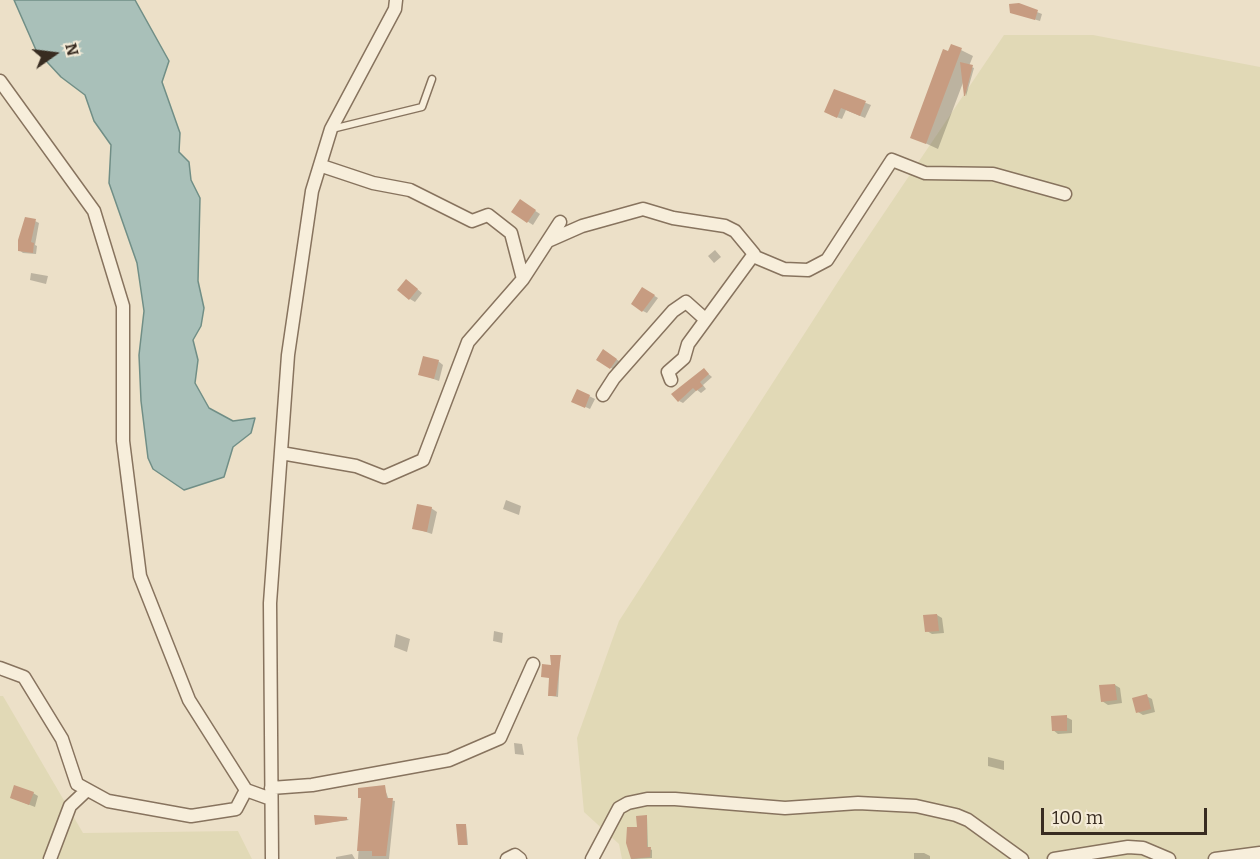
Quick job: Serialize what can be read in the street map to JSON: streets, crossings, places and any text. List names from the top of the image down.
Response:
{
  "scale_bar": "100 m",
  "north": "right"
}
